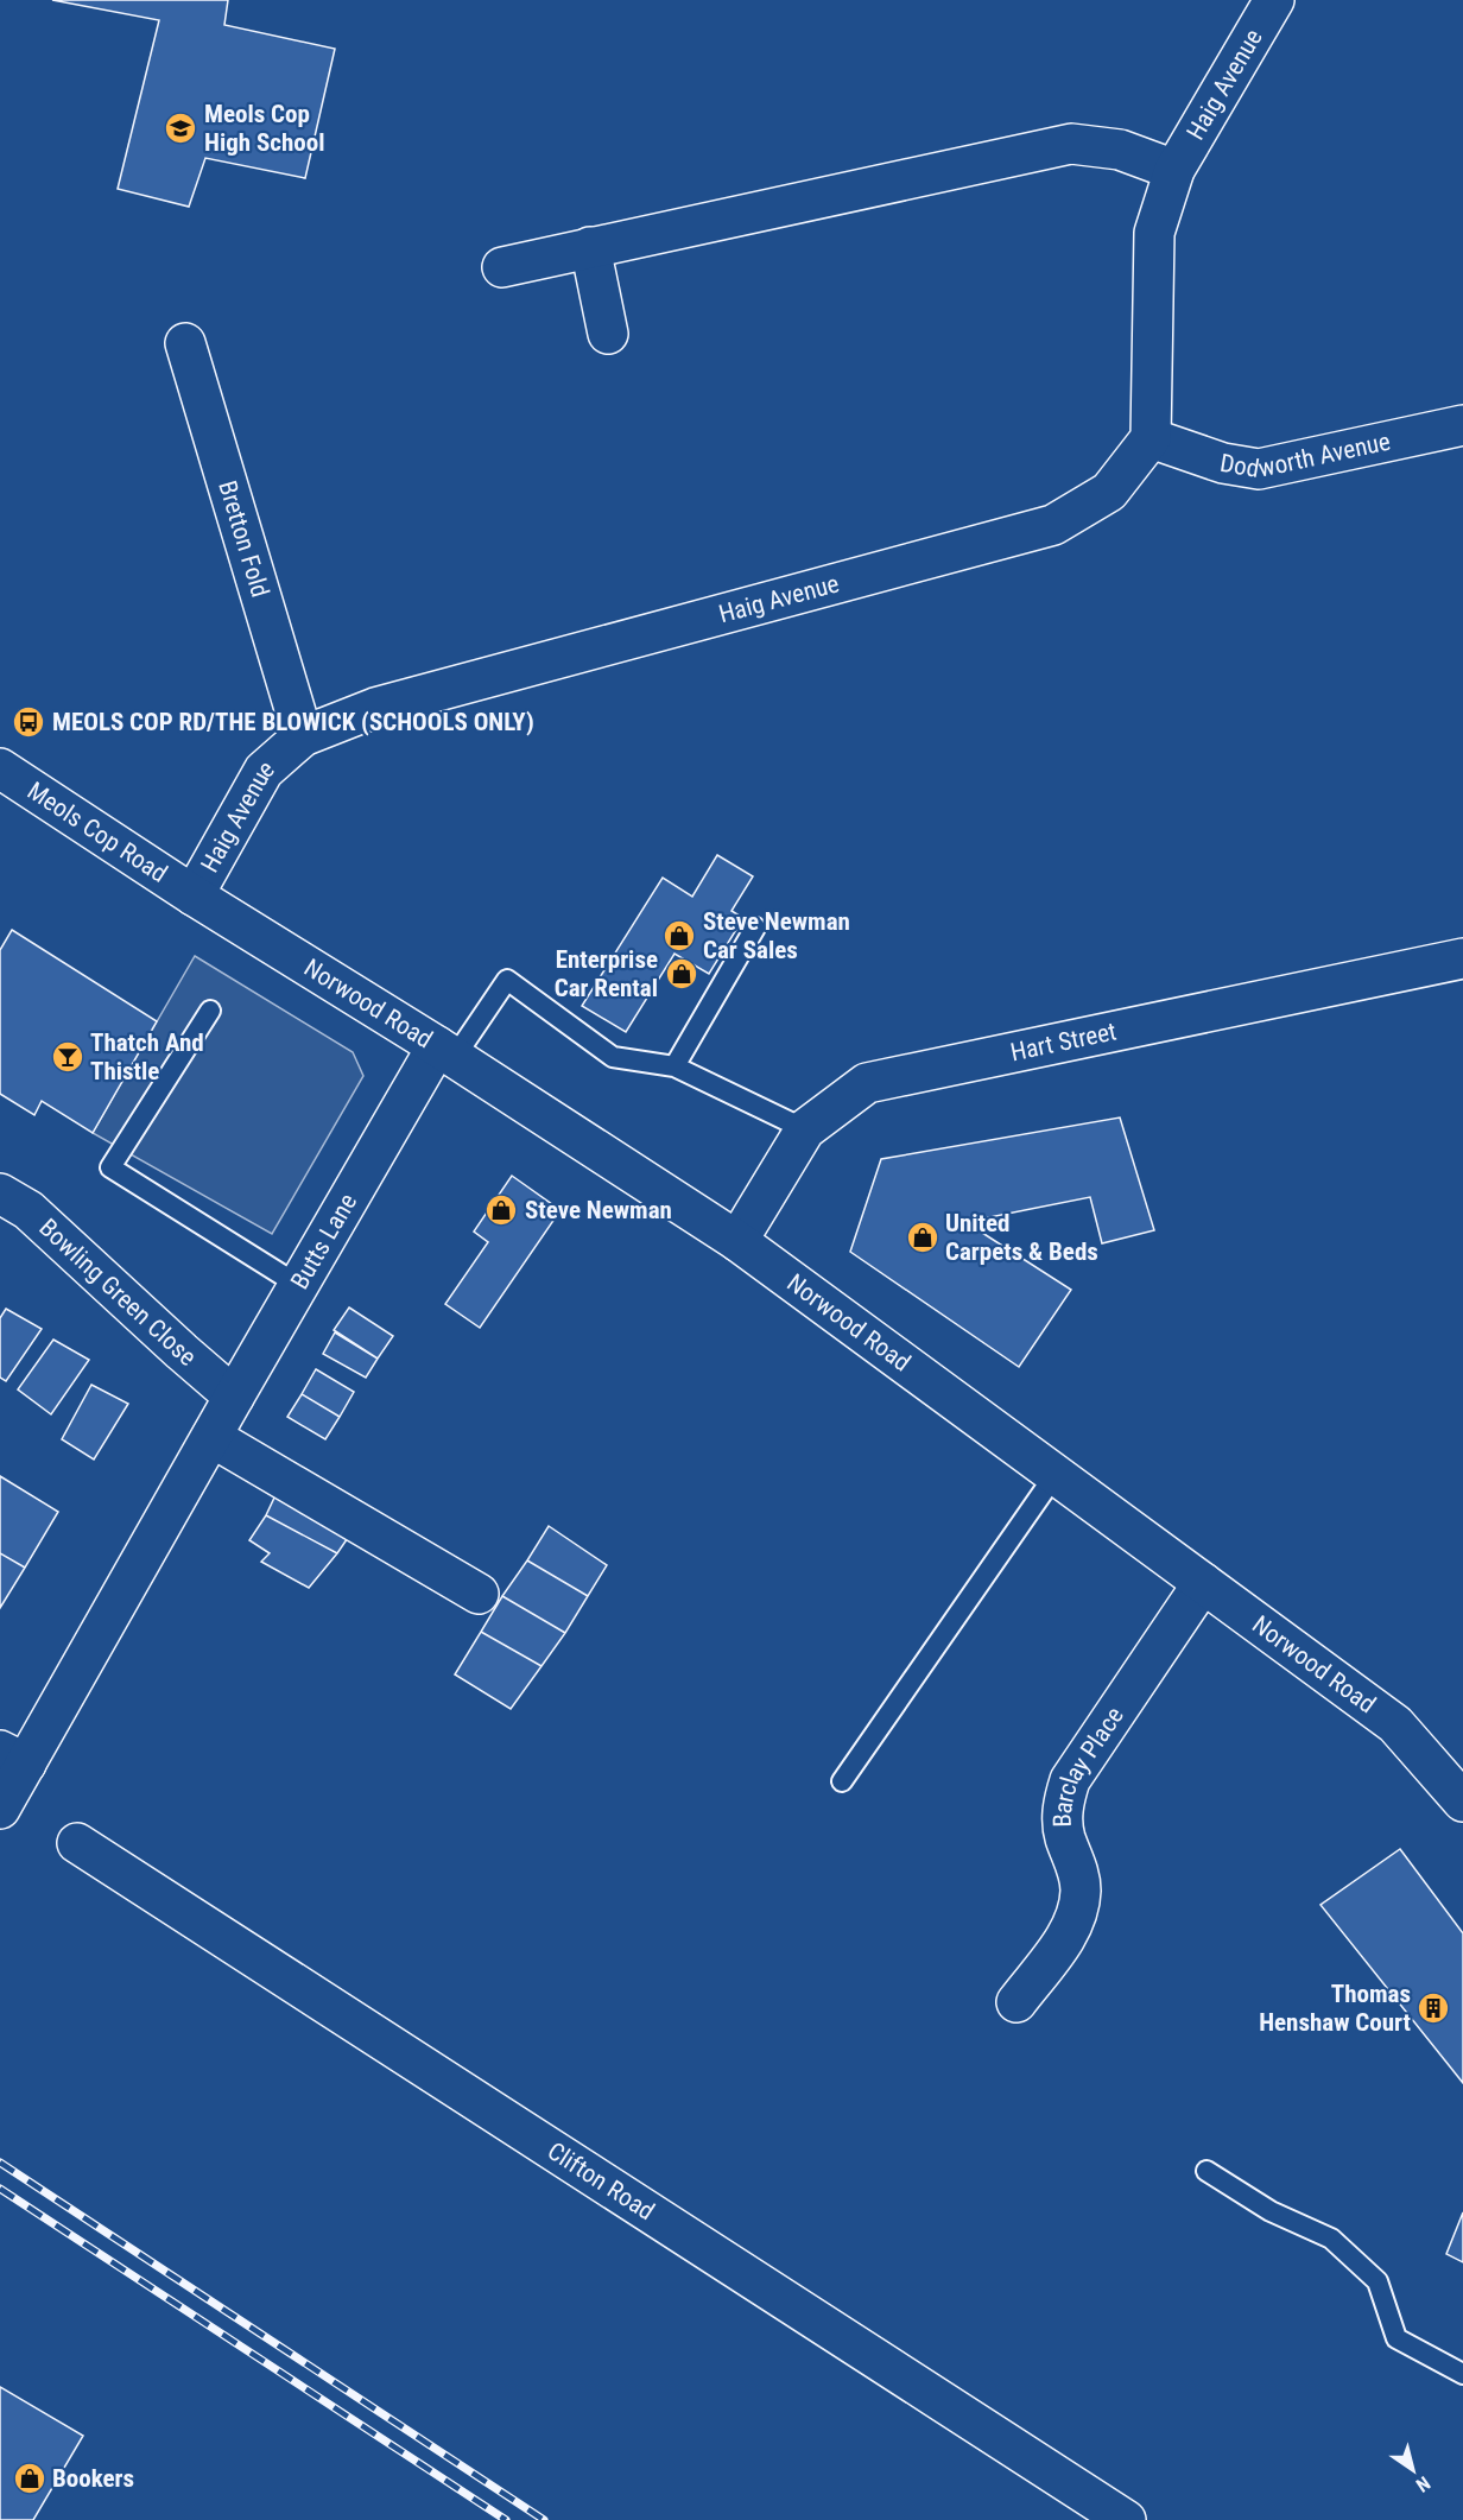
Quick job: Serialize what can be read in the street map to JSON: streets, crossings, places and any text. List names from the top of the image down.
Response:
{
  "streets": {
    "street": [
      "Haig Avenue",
      "Dodworth Avenue",
      "Bretton Fold",
      "Meols Cop Road",
      "Norwood Road",
      "Hart Street",
      "Butts Lane",
      "Bowling Green Close",
      "Barclay Place",
      "Clifton Road"
    ]
  },
  "crossings": [
    ["Haig Avenue", "Dodworth Avenue"],
    ["Haig Avenue", "Bretton Fold"],
    ["Haig Avenue", "Meols Cop Road"],
    ["Haig Avenue", "Norwood Road"],
    ["Meols Cop Road", "Norwood Road"],
    ["Norwood Road", "Hart Street"],
    ["Norwood Road", "Butts Lane"],
    ["Norwood Road", "Barclay Place"],
    ["Butts Lane", "Bowling Green Close"]
  ],
  "places": {
    "school or university": ["Meols Cop High School"],
    "bus stop": ["MEOLS COP RD/THE BLOWICK (SCHOOLS ONLY)"],
    "shop": [
      "Steve Newman Car Sales",
      "Enterprise Car Rental",
      "Steve Newman",
      "United Carpets & Beds",
      "Bookers"
    ],
    "bar": ["Thatch And Thistle"],
    "building": ["Thomas Henshaw Court"]
  },
  "north": "bottom right"
}
